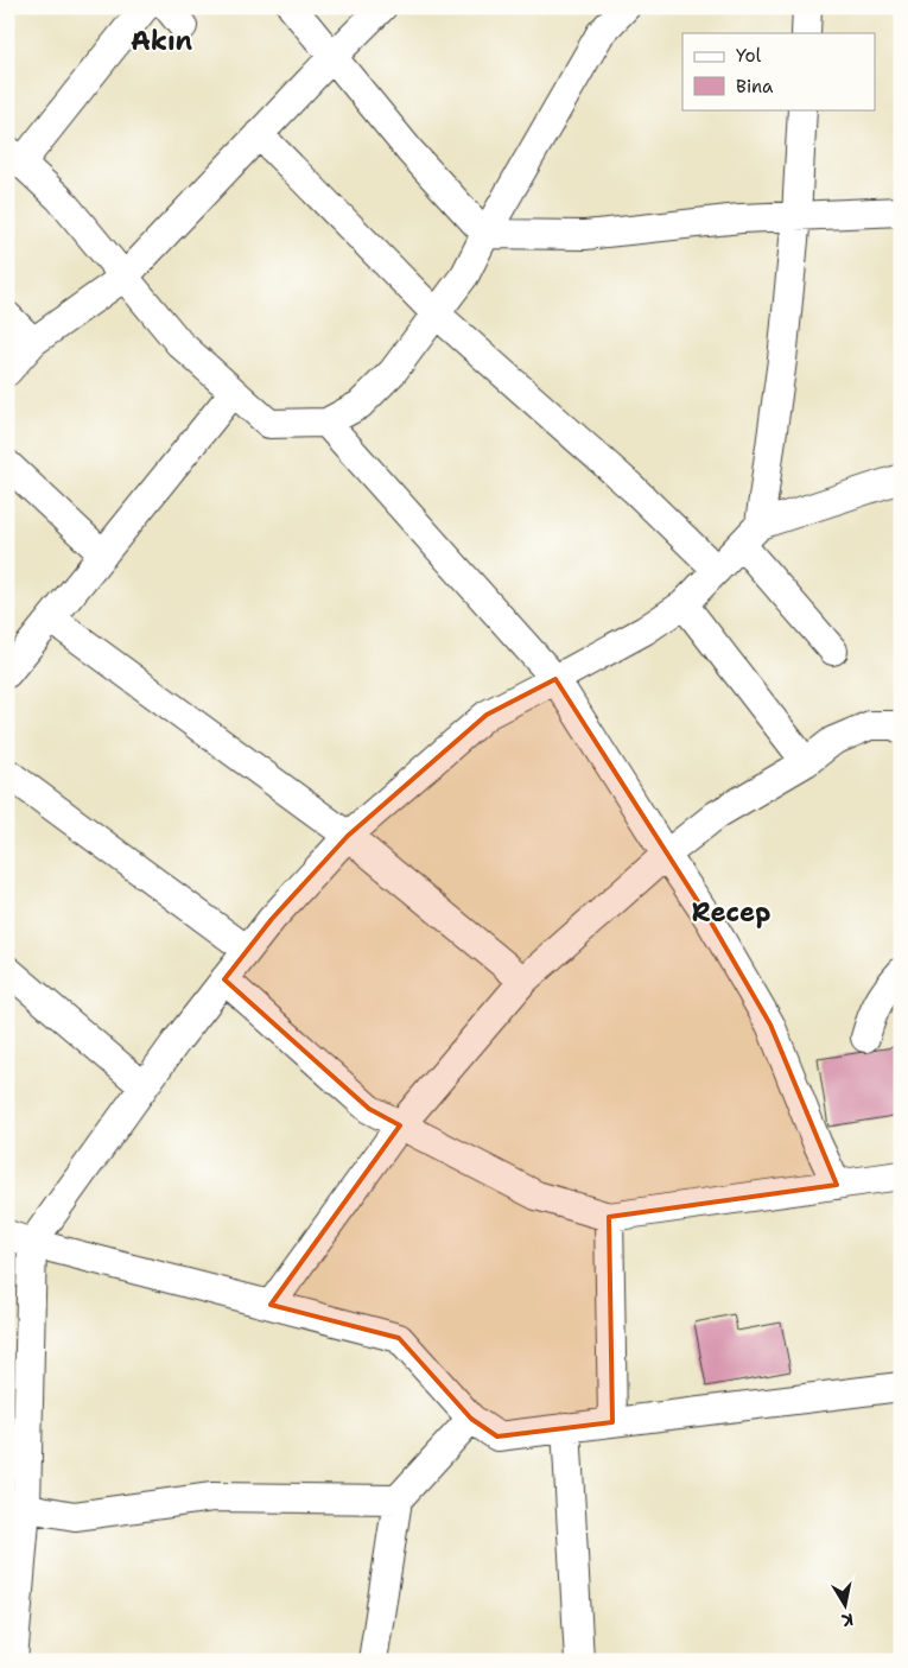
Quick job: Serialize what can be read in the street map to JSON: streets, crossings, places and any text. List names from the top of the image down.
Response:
{
  "districts": ["Akın", "Recep"],
  "legend": ["Yol", "Bina"],
  "north": "bottom"
}
